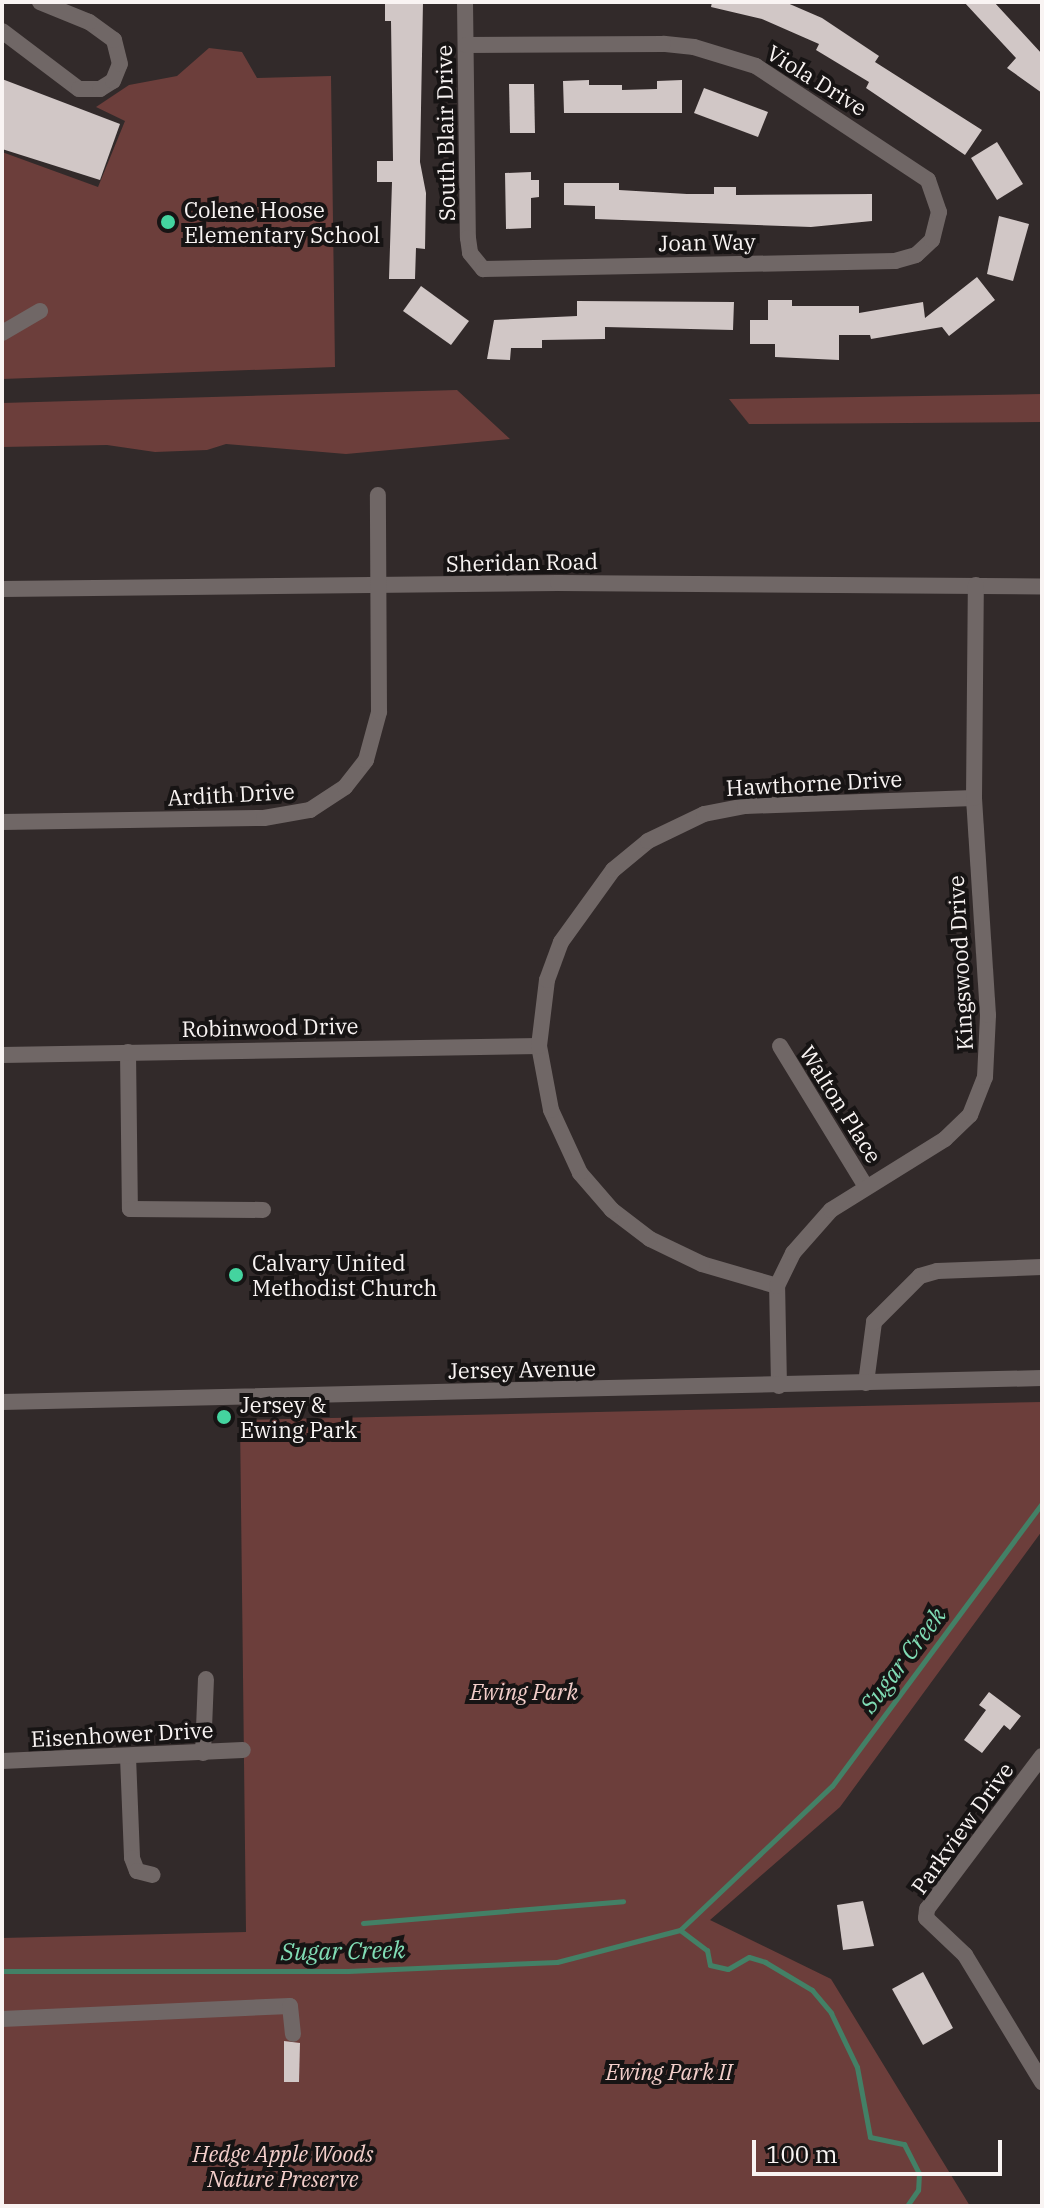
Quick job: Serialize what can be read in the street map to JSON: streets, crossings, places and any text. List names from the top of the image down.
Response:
{
  "streets": {
    "street": [
      "Viola Drive",
      "South Blair Drive",
      "Joan Way",
      "Sheridan Road",
      "Hawthorne Drive",
      "Ardith Drive",
      "Kingswood Drive",
      "Robinwood Drive",
      "Walton Place",
      "Jersey Avenue",
      "Eisenhower Drive",
      "Parkview Drive"
    ]
  },
  "crossings": [
    ["Viola Drive", "South Blair Drive"],
    ["Viola Drive", "Joan Way"],
    ["South Blair Drive", "Joan Way"],
    ["Sheridan Road", "Ardith Drive"],
    ["Sheridan Road", "Kingswood Drive"],
    ["Hawthorne Drive", "Kingswood Drive"],
    ["Hawthorne Drive", "Robinwood Drive"],
    ["Kingswood Drive", "Walton Place"],
    ["Kingswood Drive", "Jersey Avenue"]
  ],
  "water": ["Sugar Creek"],
  "parks": ["Ewing Park", "Ewing Park II", "Hedge Apple Woods Nature Preserve"],
  "places": ["Colene Hoose Elementary School", "Calvary United Methodist Church", "Jersey & Ewing Park"],
  "scale_bar": "100 m"
}
